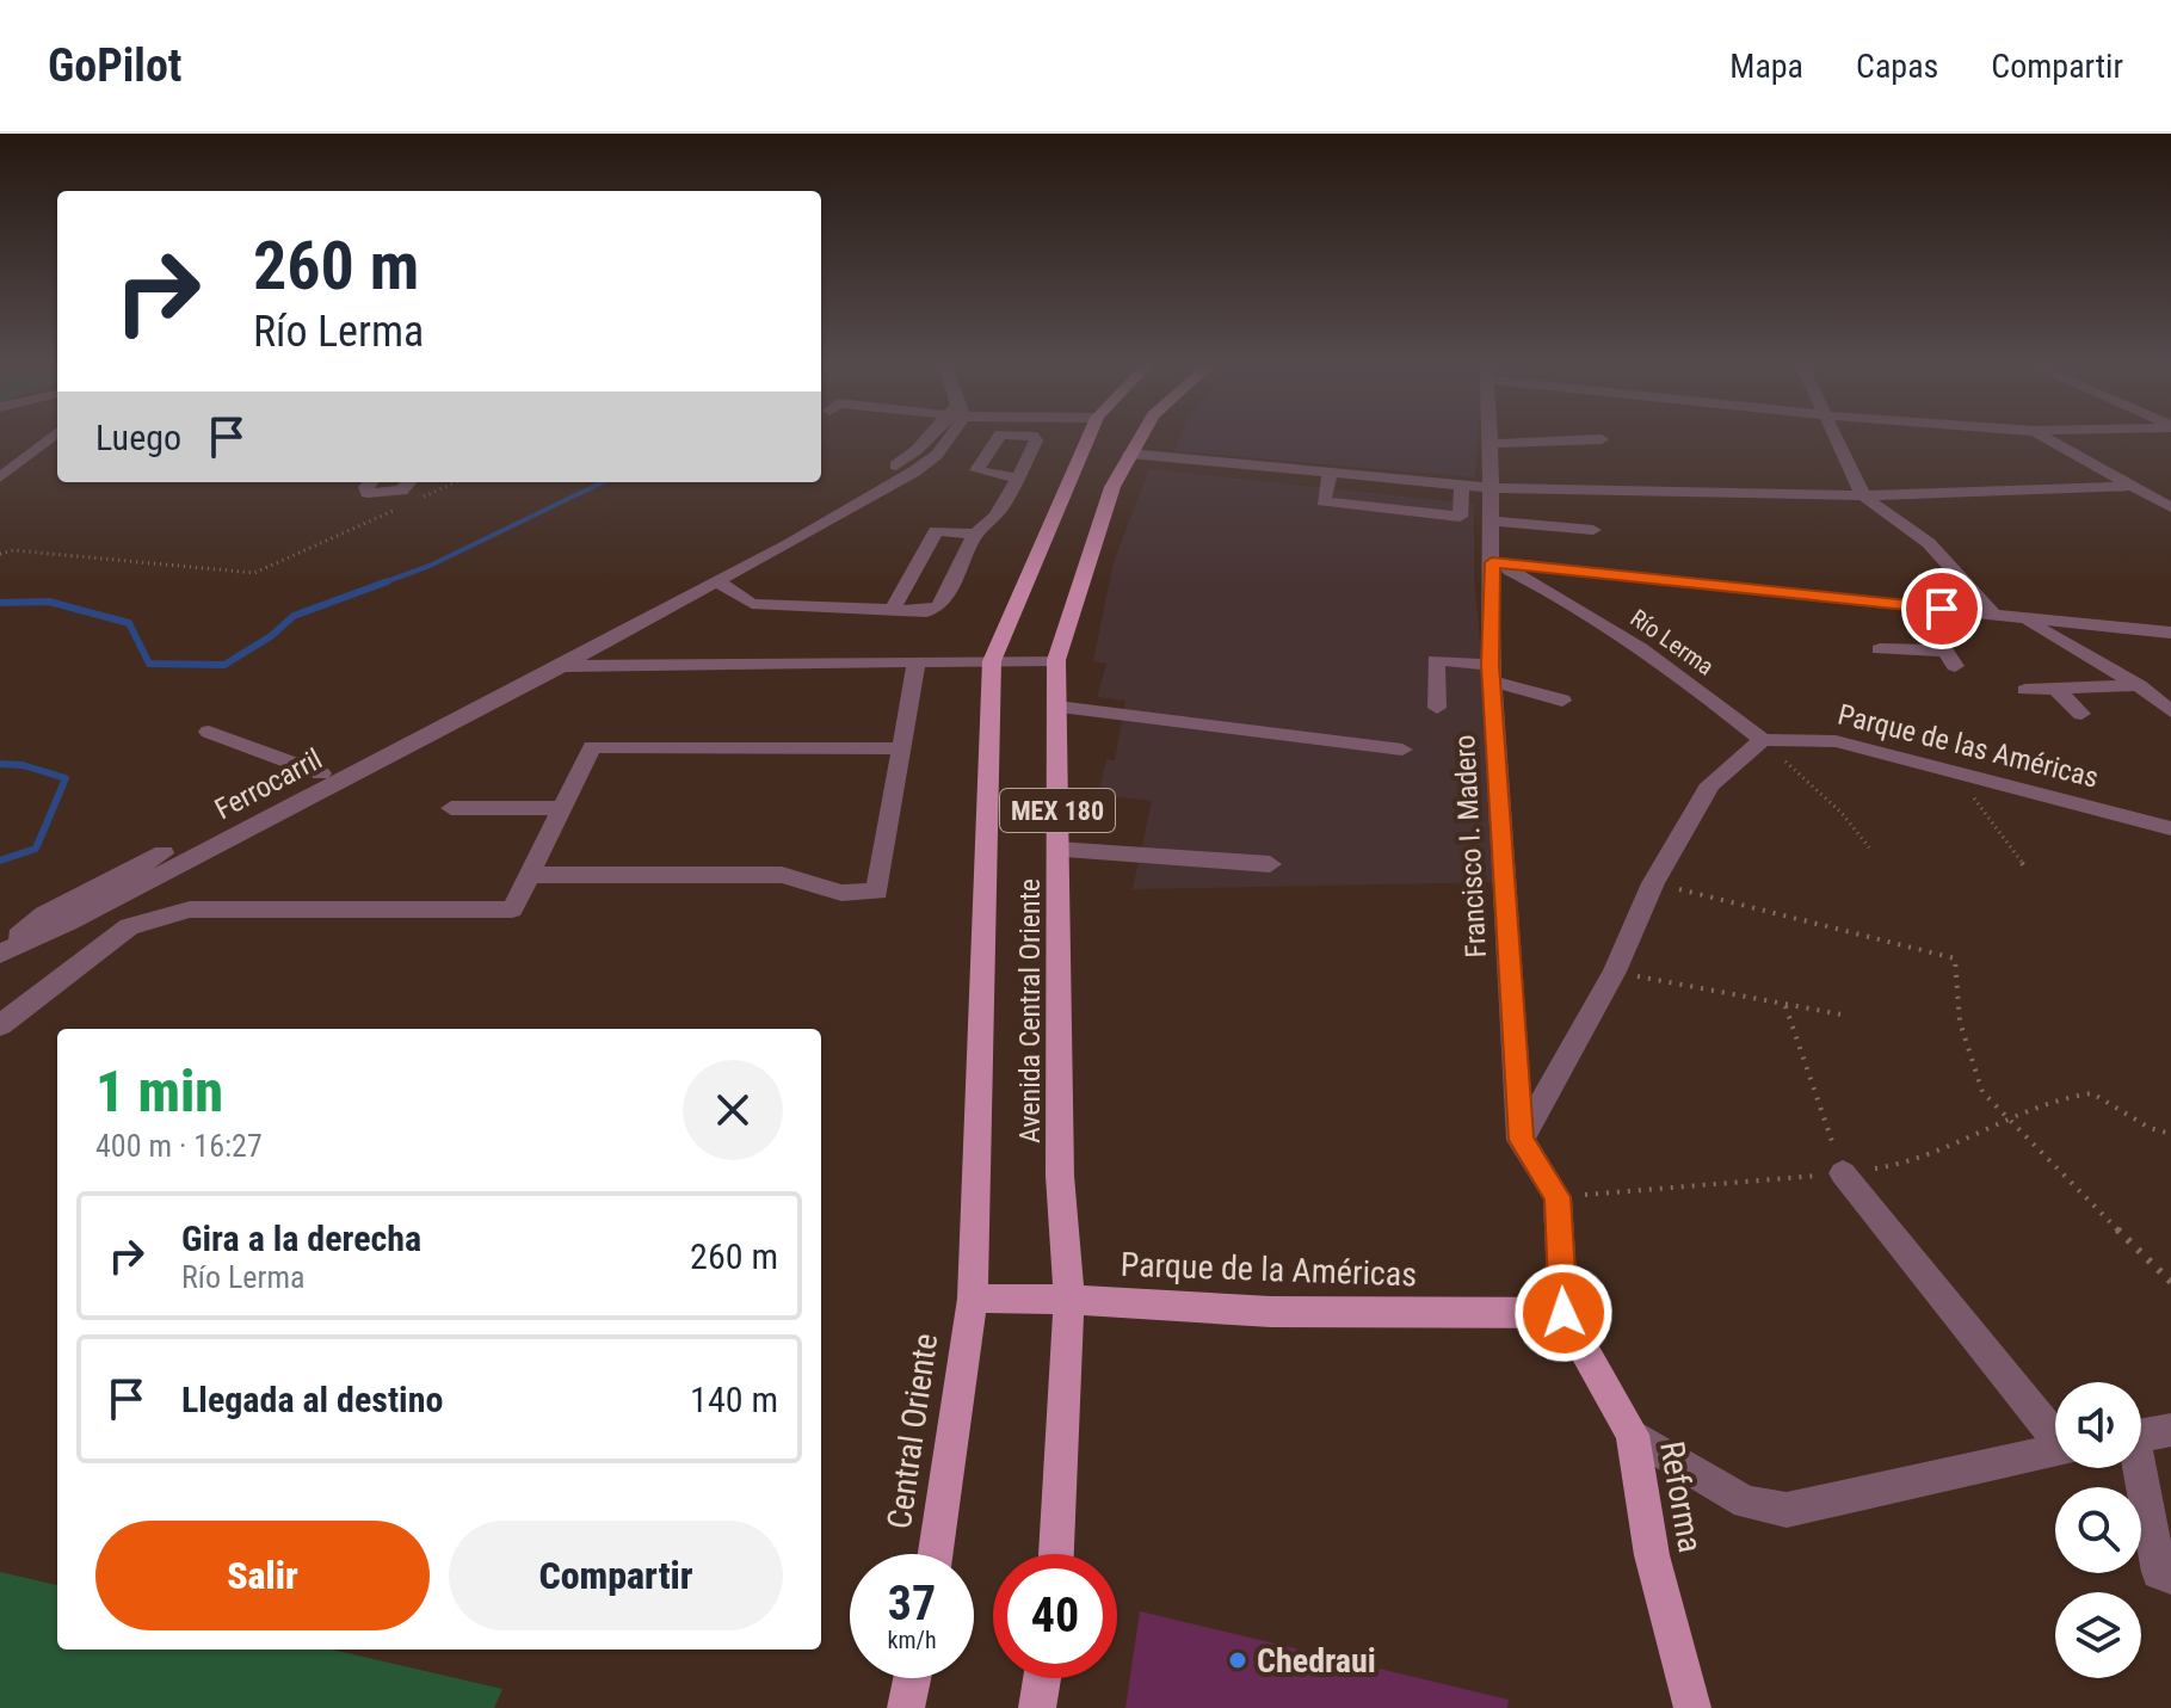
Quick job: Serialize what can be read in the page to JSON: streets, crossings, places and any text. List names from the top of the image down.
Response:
{
  "streets": {
    "main road": [
      "MEX 180",
      "Avenida Central Oriente",
      "Parque de la Américas",
      "Central Oriente",
      "Reforma"
    ],
    "street": [
      "Río Lerma",
      "Parque de las Américas",
      "Ferrocarril",
      "Francisco I. Madero"
    ]
  },
  "crossings": [
    ["Río Lerma", "Parque de las Américas"],
    ["Río Lerma", "Francisco I. Madero"],
    ["Ferrocarril", "Avenida Central Oriente"],
    ["MEX 180", "Avenida Central Oriente"],
    ["MEX 180", "Parque de la Américas"],
    ["Francisco I. Madero", "Parque de la Américas"],
    ["Francisco I. Madero", "Reforma"],
    ["Avenida Central Oriente", "Parque de la Américas"],
    ["Avenida Central Oriente", "Central Oriente"],
    ["Parque de la Américas", "Central Oriente"],
    ["Parque de la Américas", "Reforma"]
  ],
  "places": ["Chedraui"],
  "page": {
    "header": "GoPilot",
    "nav": ["Mapa", "Capas", "Compartir"],
    "turn": ["260 m", "Río Lerma"],
    "then": "Luego",
    "heading": ["1 min", "400 m · 16:27"],
    "list": [
      {
        "name": "Gira a la derecha",
        "note": "Río Lerma",
        "value": "260 m"
      },
      {
        "name": "Llegada al destino",
        "value": "140 m"
      }
    ],
    "buttons": ["Salir", "Compartir"],
    "speed": "37 km/h",
    "limit": "40"
  }
}
